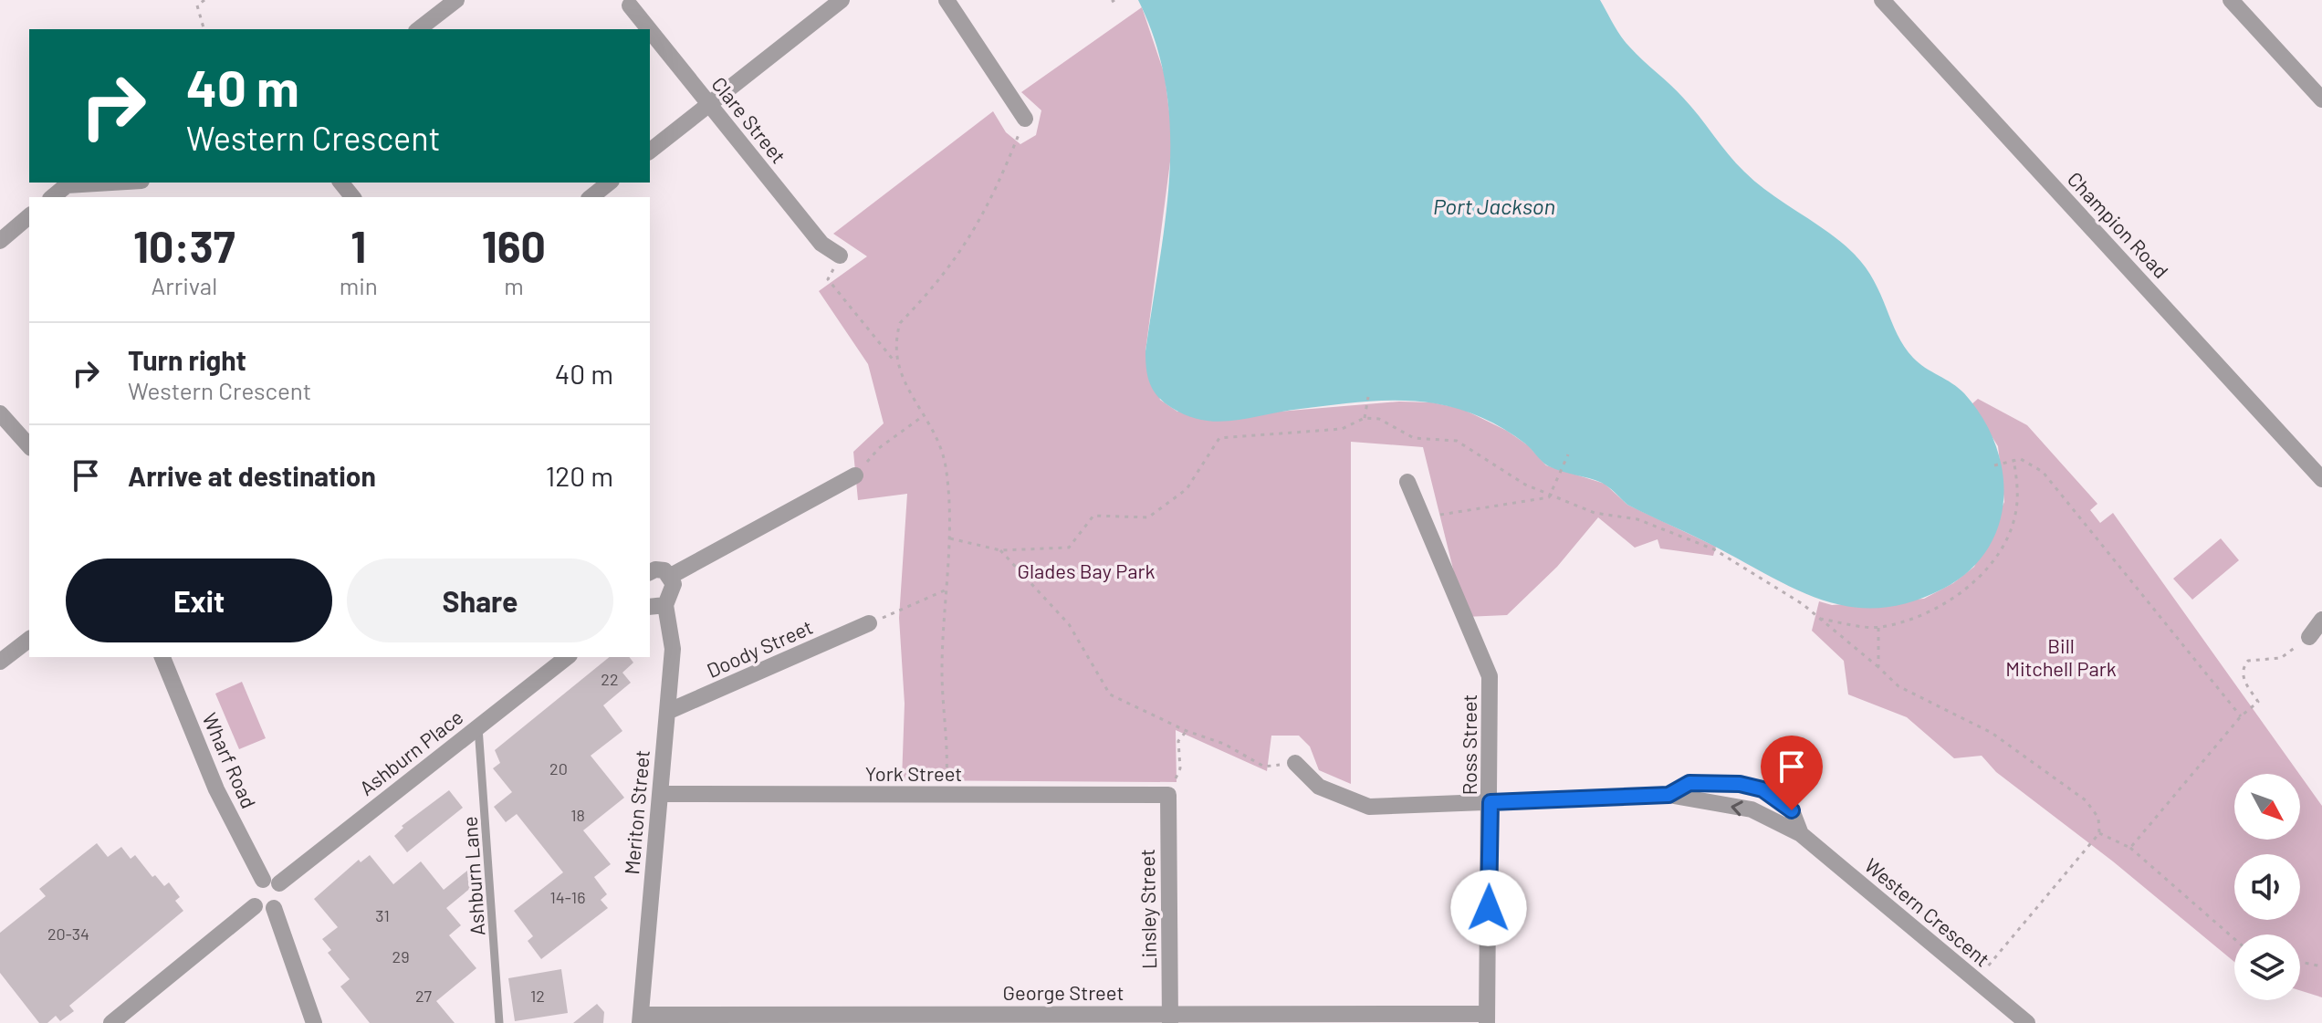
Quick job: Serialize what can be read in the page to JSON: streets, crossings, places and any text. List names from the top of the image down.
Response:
{
  "streets": {
    "street": [
      "Clare Street",
      "Champion Road",
      "Doody Street",
      "Ross Street",
      "Ashburn Place",
      "Wharf Road",
      "York Street",
      "Meriton Street",
      "Linsley Street",
      "Western Crescent",
      "George Street"
    ],
    "lane": ["Ashburn Lane"]
  },
  "crossings": [
    ["Doody Street", "Meriton Street"],
    ["Ross Street", "Western Crescent"],
    ["Ross Street", "George Street"],
    ["Ashburn Place", "Wharf Road"],
    ["Ashburn Place", "Ashburn Lane"],
    ["York Street", "Meriton Street"],
    ["York Street", "Linsley Street"],
    ["Meriton Street", "George Street"],
    ["Linsley Street", "George Street"]
  ],
  "water": ["Port Jackson"],
  "parks": ["Glades Bay Park", "Bill Mitchell Park"],
  "house_numbers": [
    "22",
    "20",
    "18",
    "14-16",
    "31",
    "20-34",
    "29",
    "27",
    "12"
  ],
  "north": "bottom right",
  "page": {
    "turn": ["40 m", "Western Crescent"],
    "eta": [
      "10:37",
      "Arrival",
      "1",
      "min",
      "160",
      "m"
    ],
    "list": [
      {
        "name": "Turn right",
        "note": "Western Crescent",
        "value": "40 m"
      },
      {
        "name": "Arrive at destination",
        "value": "120 m"
      }
    ],
    "buttons": ["Exit", "Share"]
  }
}
